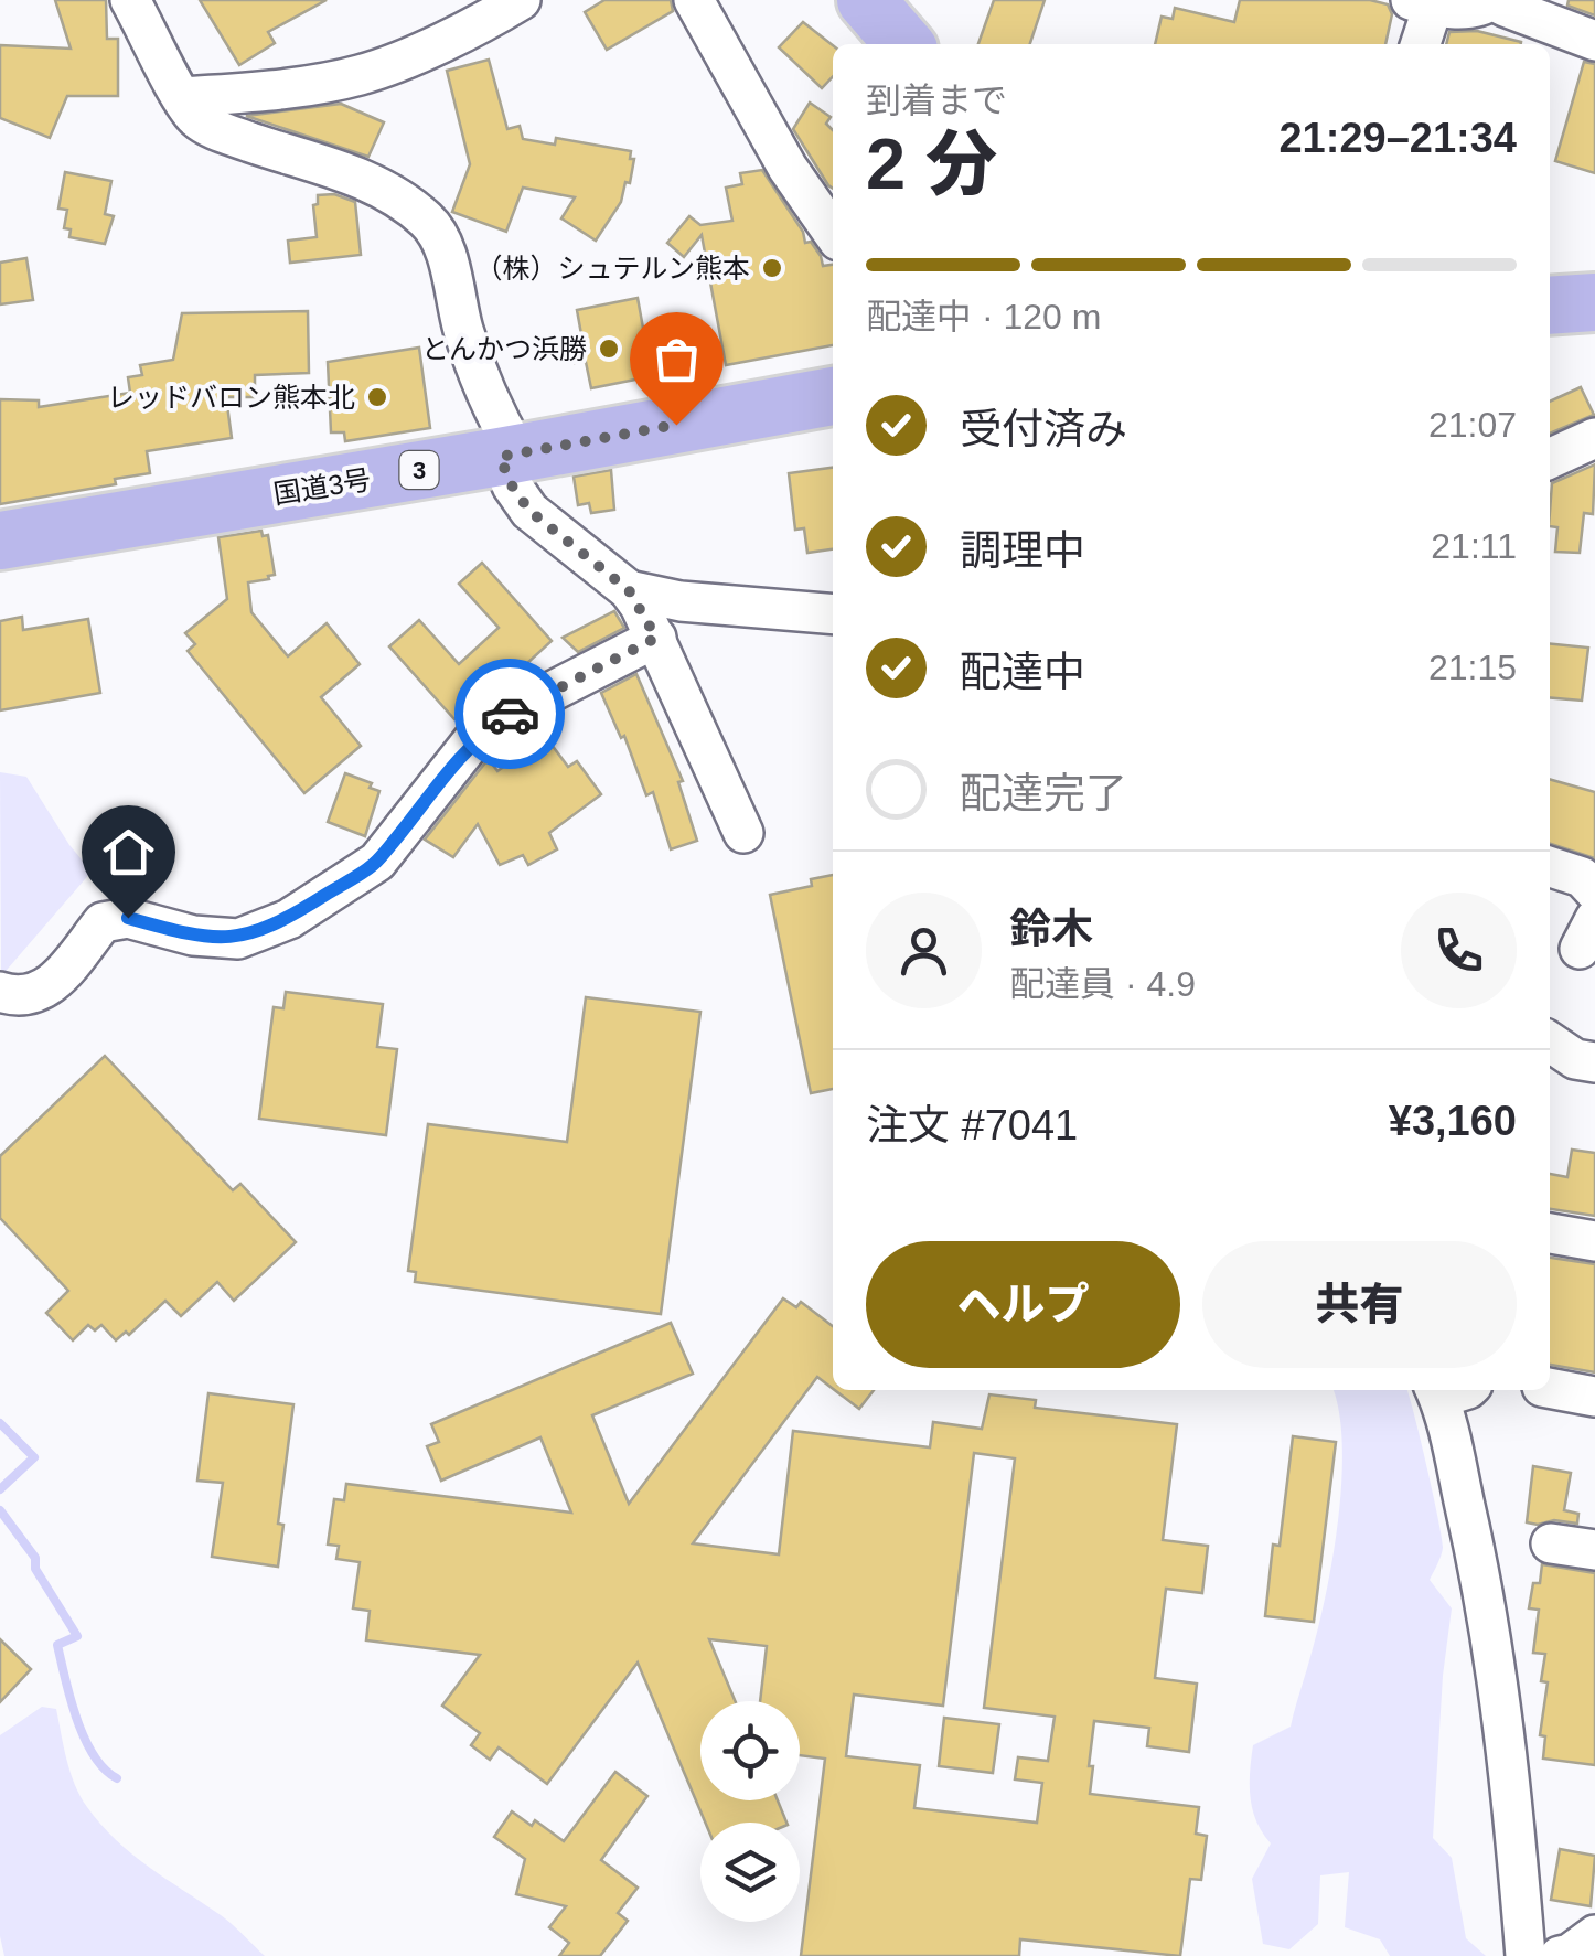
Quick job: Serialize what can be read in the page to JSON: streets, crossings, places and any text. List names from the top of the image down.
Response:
{
  "streets": {
    "highway": ["3", "国道3号"]
  },
  "places": ["（株）シュテルン熊本", "とんかつ浜勝", "レッドバロン熊本北"],
  "page": {
    "heading": ["2 分", "到着まで", "21:29–21:34"],
    "panel": [
      "鈴木",
      "配達員 · 4.9",
      "注文 #7041",
      "¥3,160"
    ],
    "bar": "配達中 · 120 m",
    "list": [
      ["受付済み", "21:07"],
      ["調理中", "21:11"],
      ["配達中", "21:15"],
      "配達完了"
    ],
    "buttons": ["ヘルプ", "共有"]
  }
}
